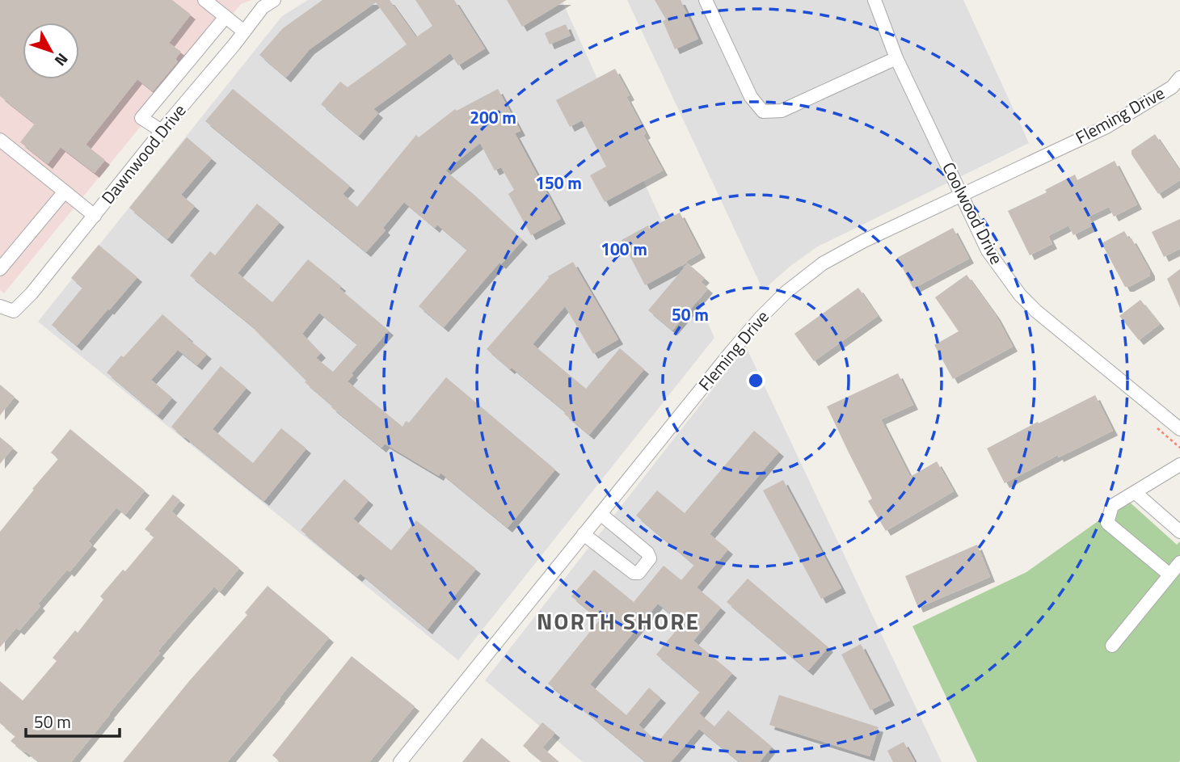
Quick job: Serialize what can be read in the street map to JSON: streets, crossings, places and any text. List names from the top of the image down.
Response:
{
  "streets": {
    "street": ["Fleming Drive", "Dawnwood Drive", "Coolwood Drive"]
  },
  "crossings": [
    ["Fleming Drive", "Coolwood Drive"]
  ],
  "districts": ["NORTH SHORE"],
  "scale_bar": "50 m",
  "north": "bottom right",
  "rings": [
    "200 m",
    "150 m",
    "100 m",
    "50 m"
  ]
}
